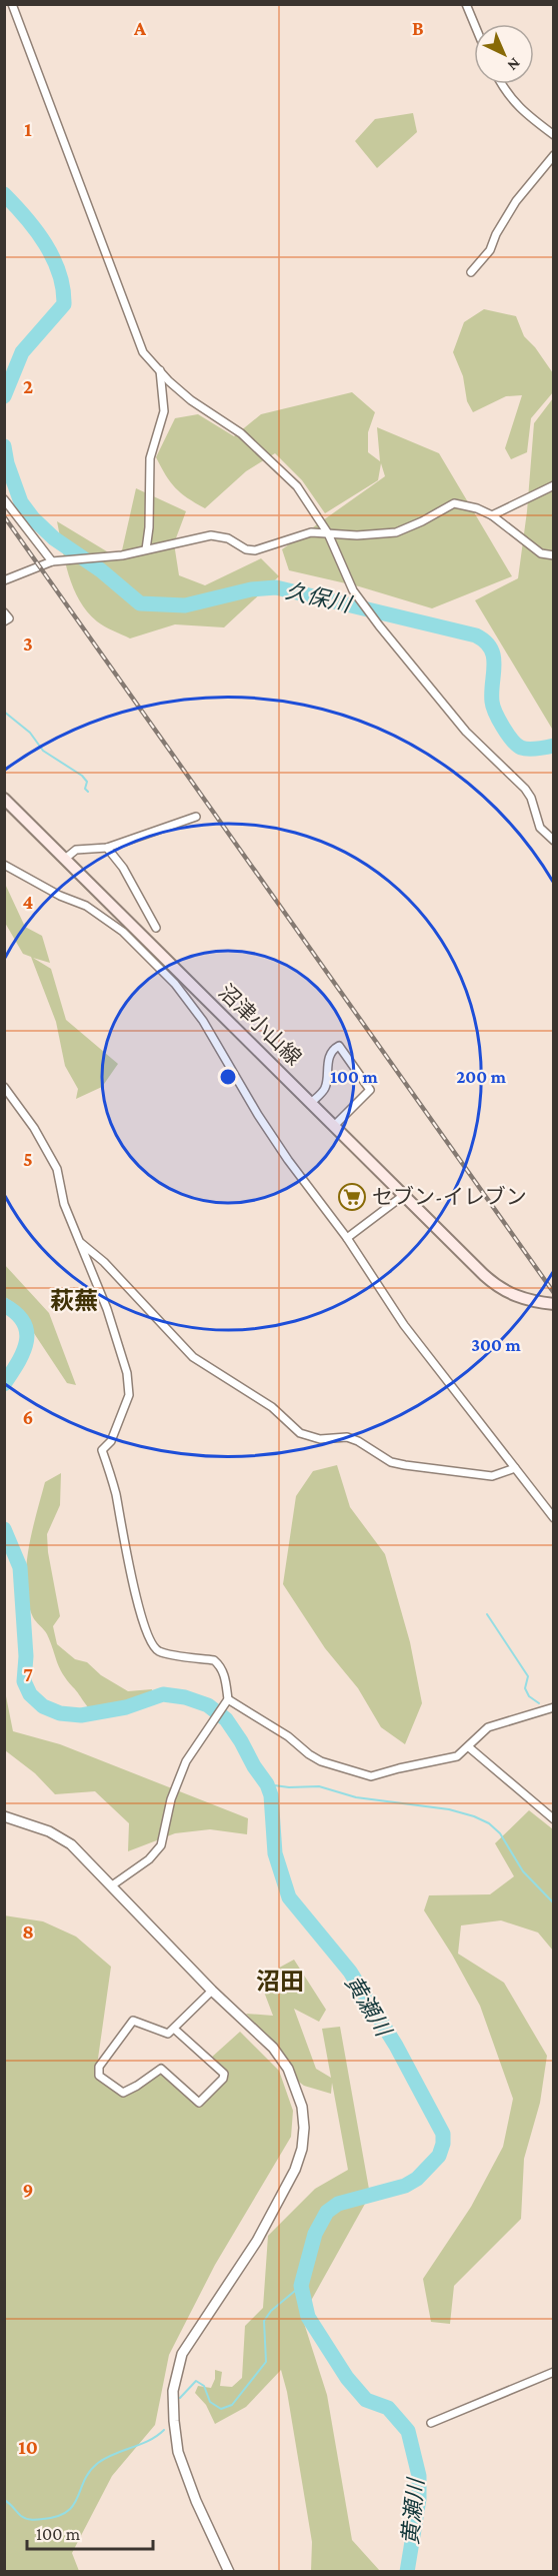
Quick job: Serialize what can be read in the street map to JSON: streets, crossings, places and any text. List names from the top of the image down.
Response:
{
  "streets": {
    "main road": ["沼津小山線"]
  },
  "districts": ["萩蕪", "沼田"],
  "water": ["久保川", "黄瀬川"],
  "places": {
    "supermarket": ["セブン-イレブン"]
  },
  "scale_bar": "100 m",
  "north": "bottom right",
  "grid": {
    "columns": ["A", "B"],
    "rows": [
      "1",
      "2",
      "3",
      "4",
      "5",
      "6",
      "7",
      "8",
      "9",
      "10"
    ]
  },
  "rings": ["100 m", "200 m", "300 m"]
}
